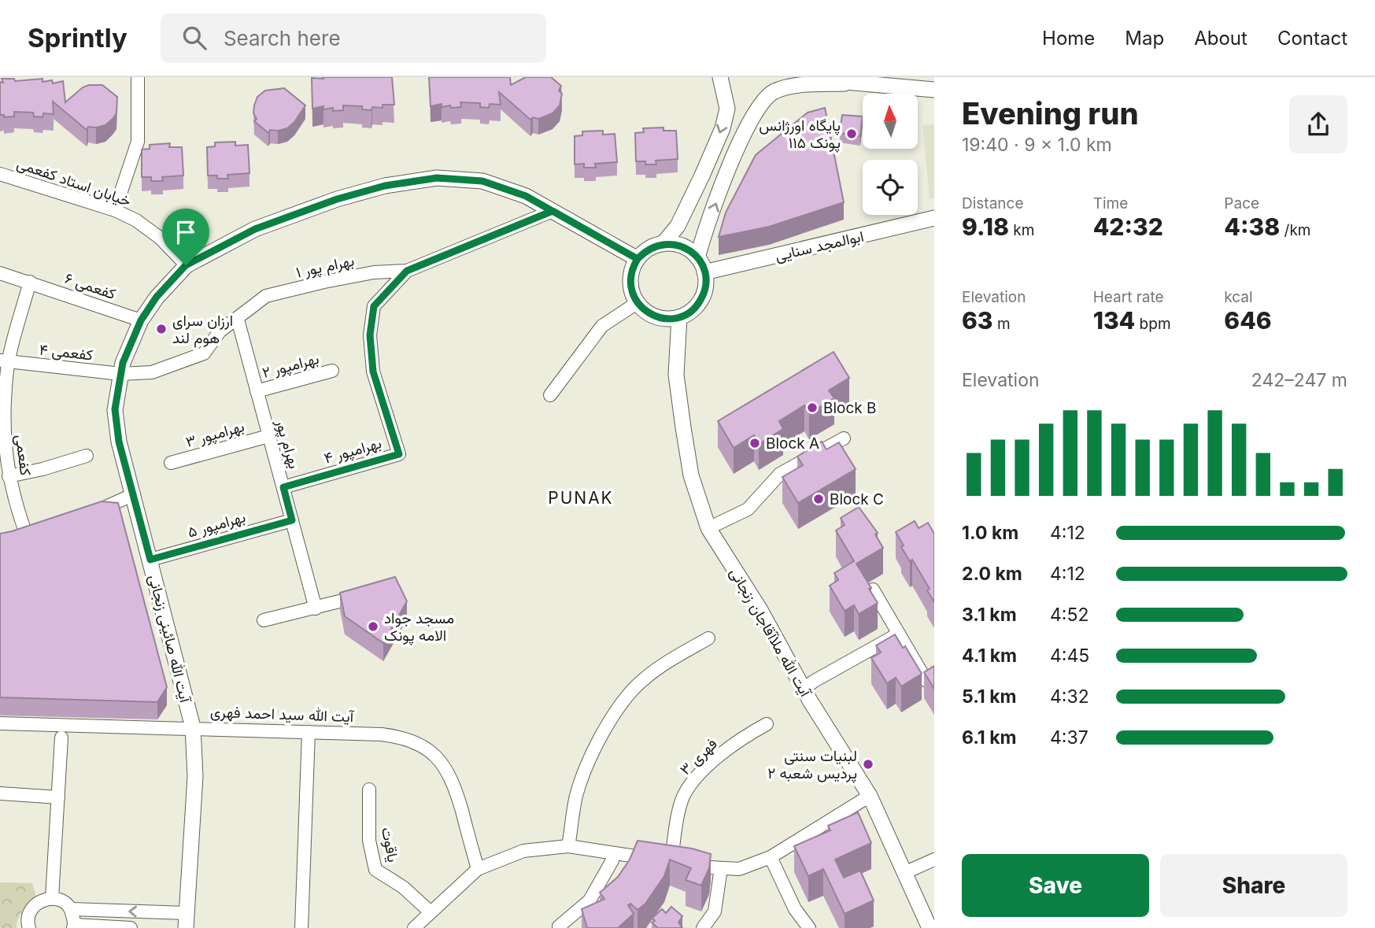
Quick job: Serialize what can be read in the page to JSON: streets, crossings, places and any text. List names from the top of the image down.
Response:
{
  "streets": {
    "main road": ["ابوالمجد سنایی", "آیت الله ملاآقاجان زنجانی", "آیت الله صائینی زنجانی"],
    "street": [
      "خیابان استاد کفعمی",
      "بهرام پور ۱",
      "کفعمی ۶",
      "کفعمی ۴",
      "بهرامپور ۲",
      "بهرامپور ۳",
      "بهرام پور",
      "بهرامپور ۴",
      "کفعمی",
      "بهرامپور ۵",
      "آیت الله سید احمد فهری",
      "فهری ۳",
      "یاقوت"
    ]
  },
  "crossings": [
    ["خیابان استاد کفعمی", "آیت الله صائینی زنجانی"],
    ["ابوالمجد سنایی", "آیت الله ملاآقاجان زنجانی"],
    ["ابوالمجد سنایی", "آیت الله صائینی زنجانی"],
    ["بهرام پور ۱", "کفعمی ۴"],
    ["بهرام پور ۱", "بهرام پور"],
    ["بهرام پور ۱", "بهرامپور ۴"],
    ["بهرام پور ۱", "آیت الله صائینی زنجانی"],
    ["کفعمی ۶", "کفعمی"],
    ["کفعمی ۶", "آیت الله صائینی زنجانی"],
    ["کفعمی ۴", "کفعمی"],
    ["کفعمی ۴", "آیت الله صائینی زنجانی"],
    ["بهرامپور ۲", "بهرام پور"],
    ["بهرامپور ۳", "بهرام پور"],
    ["بهرام پور", "بهرامپور ۴"],
    ["بهرام پور", "بهرامپور ۵"],
    ["بهرامپور ۵", "آیت الله صائینی زنجانی"],
    ["آیت الله ملاآقاجان زنجانی", "آیت الله صائینی زنجانی"],
    ["آیت الله صائینی زنجانی", "آیت الله سید احمد فهری"]
  ],
  "districts": ["PUNAK"],
  "places": [
    "پایگاه اورژانس ۱۱۵ پونک",
    "ارزان سرای هوم لند",
    "Block B",
    "Block A",
    "Block C",
    "مسجد جواد الامه پونک",
    "لبنیات سنتی پردیس شعبه ۲"
  ],
  "north": "top",
  "page": {
    "header": "Sprintly",
    "search": "Search here",
    "nav": [
      "Home",
      "Map",
      "About",
      "Contact"
    ],
    "heading": ["Evening run", "19:40 · 9 × 1.0 km"],
    "stats": [
      ["Distance", "9.18 km"],
      ["Time", "42:32"],
      ["Pace", "4:38 /km"],
      ["Elevation", "63 m"],
      ["Heart rate", "134 bpm"],
      ["kcal", "646"]
    ],
    "chart": ["Elevation", "242–247 m"],
    "list": [
      {
        "name": "1.0 km",
        "note": "4:12"
      },
      {
        "name": "2.0 km",
        "note": "4:12"
      },
      {
        "name": "3.1 km",
        "note": "4:52"
      },
      {
        "name": "4.1 km",
        "note": "4:45"
      },
      {
        "name": "5.1 km",
        "note": "4:32"
      },
      {
        "name": "6.1 km",
        "note": "4:37"
      }
    ],
    "buttons": ["Save", "Share"]
  }
}
